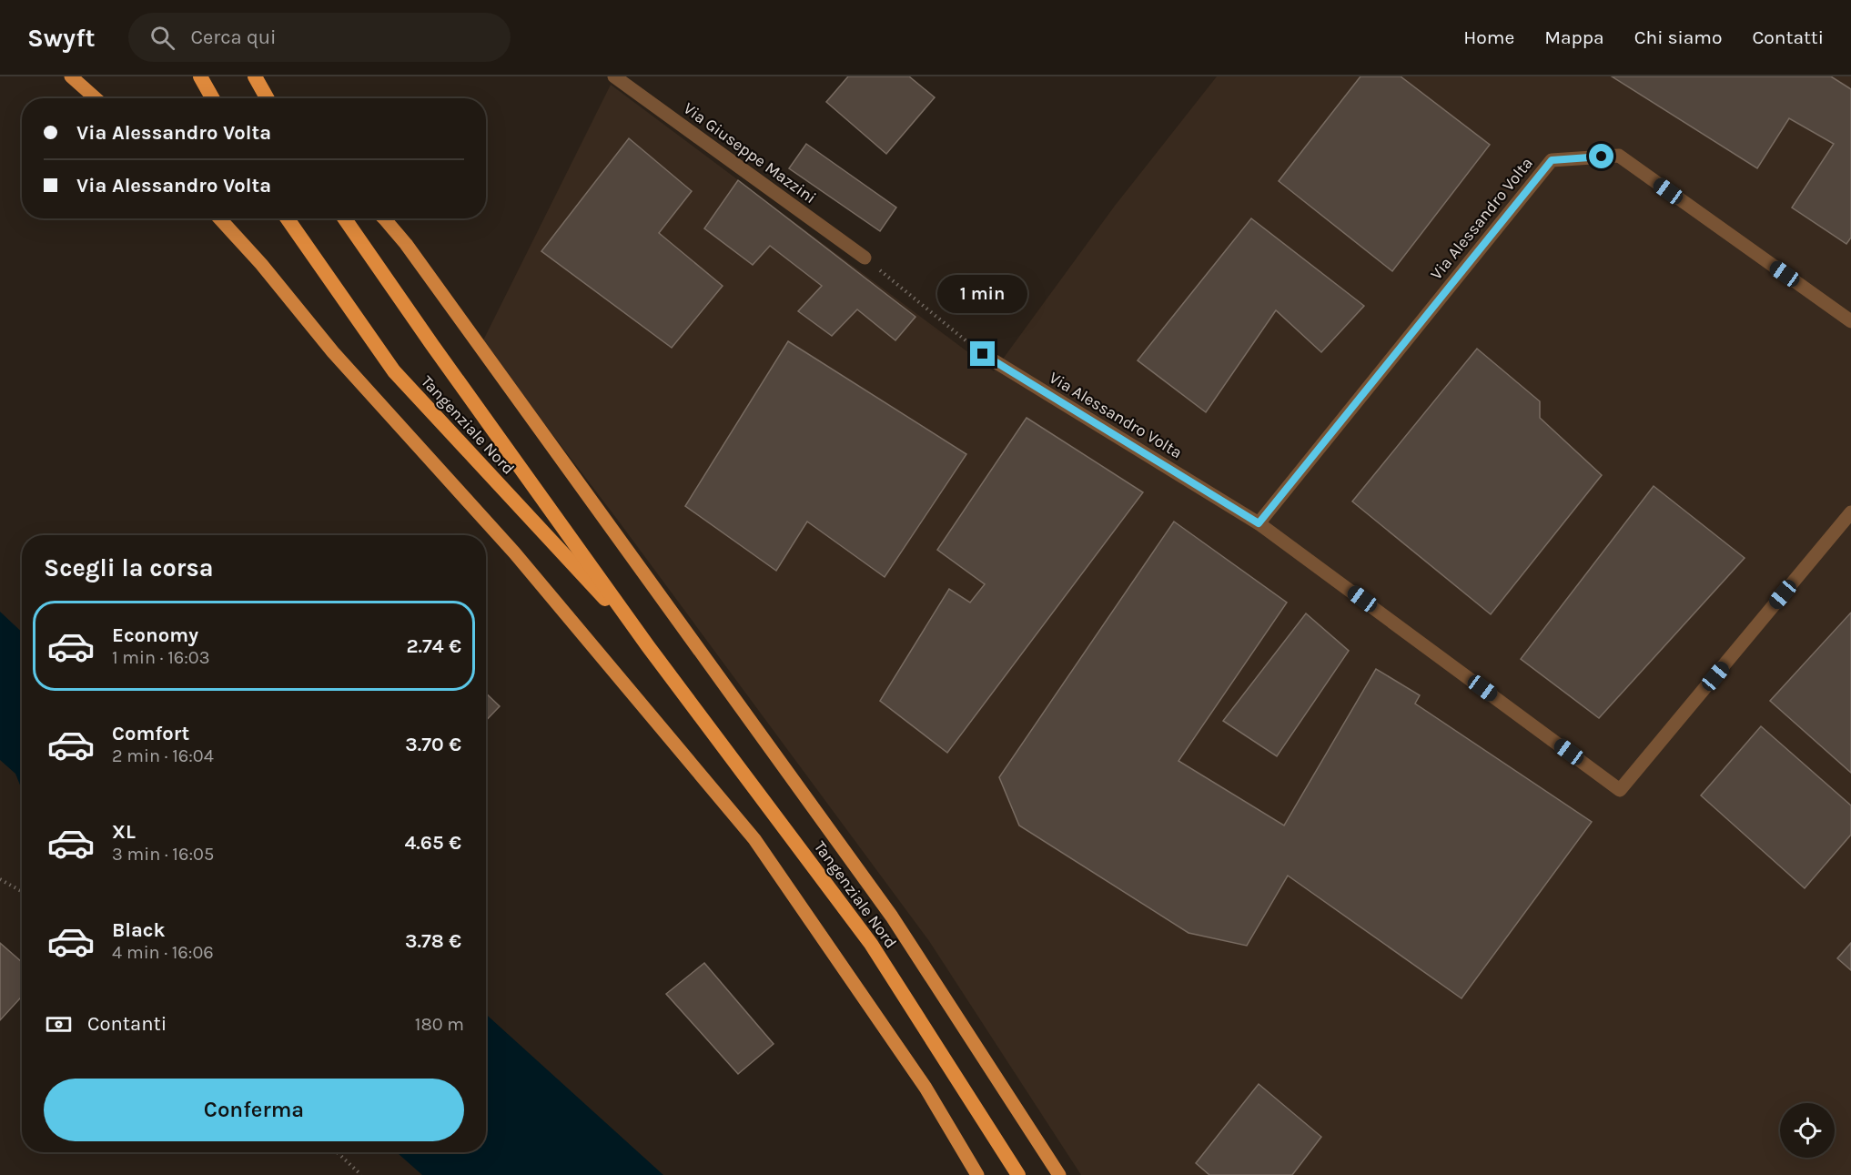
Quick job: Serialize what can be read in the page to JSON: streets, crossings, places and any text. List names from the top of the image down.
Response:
{
  "streets": {
    "highway": ["Tangenziale Nord"],
    "street": ["Via Giuseppe Mazzini", "Via Alessandro Volta"]
  },
  "page": {
    "header": "Swyft",
    "search": "Cerca qui",
    "nav": [
      "Home",
      "Mappa",
      "Chi siamo",
      "Contatti"
    ],
    "banner": ["Via Alessandro Volta", "Via Alessandro Volta"],
    "bubble": "1 min",
    "heading": "Scegli la corsa",
    "list": [
      {
        "name": "Economy",
        "note": "1 min · 16:03",
        "value": "2.74 €"
      },
      {
        "name": "Comfort",
        "note": "2 min · 16:04",
        "value": "3.70 €"
      },
      {
        "name": "XL",
        "note": "3 min · 16:05",
        "value": "4.65 €"
      },
      {
        "name": "Black",
        "note": "4 min · 16:06",
        "value": "3.78 €"
      }
    ],
    "pay": ["Contanti", "180 m"],
    "buttons": "Conferma"
  }
}
